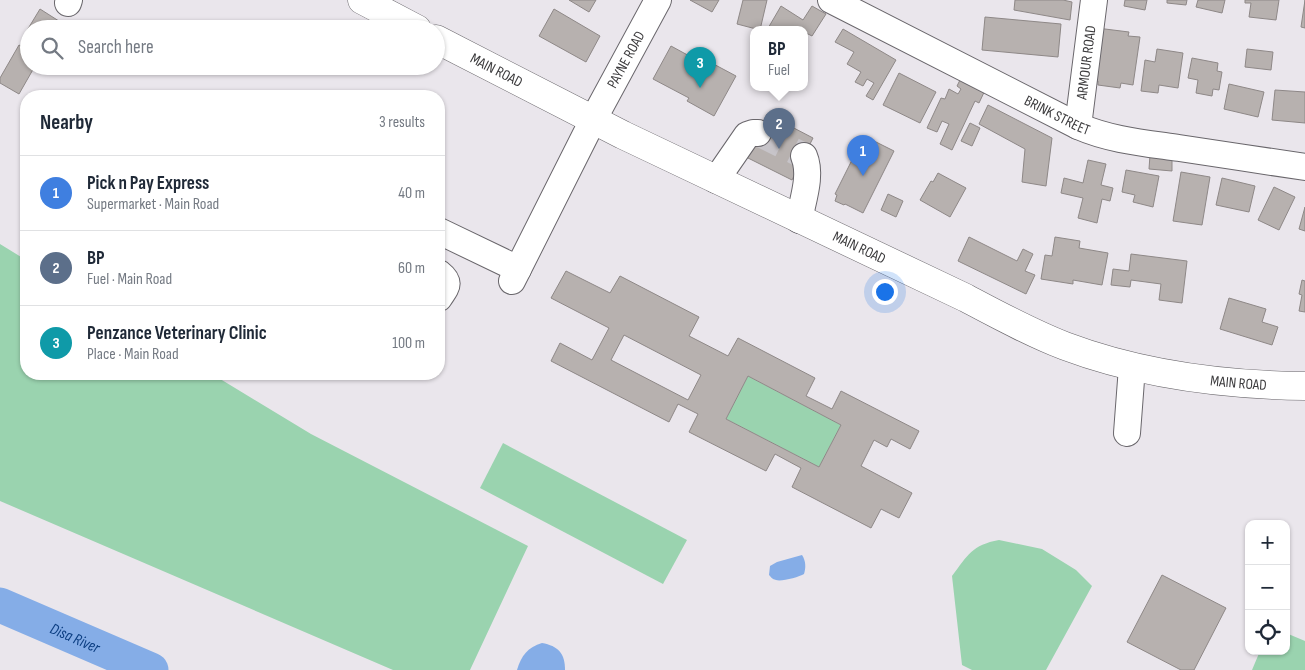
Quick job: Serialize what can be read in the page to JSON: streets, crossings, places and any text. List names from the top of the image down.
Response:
{
  "streets": {
    "main road": ["MAIN ROAD"],
    "street": ["PAYNE ROAD", "ARMOUR ROAD", "BRINK STREET"]
  },
  "crossings": [
    ["PAYNE ROAD", "MAIN ROAD"],
    ["ARMOUR ROAD", "BRINK STREET"]
  ],
  "water": ["Disa River"],
  "page": {
    "search": "Search here",
    "popup": ["BP", "Fuel"],
    "pins": ["3", "2", "1"],
    "heading": ["Nearby", "3 results"],
    "list": [
      {
        "mark": "1",
        "name": "Pick n Pay Express",
        "note": "Supermarket · Main Road",
        "value": "40 m"
      },
      {
        "mark": "2",
        "name": "BP",
        "note": "Fuel · Main Road",
        "value": "60 m"
      },
      {
        "mark": "3",
        "name": "Penzance Veterinary Clinic",
        "note": "Place · Main Road",
        "value": "100 m"
      }
    ],
    "map_buttons": ["+", "−"]
  }
}
